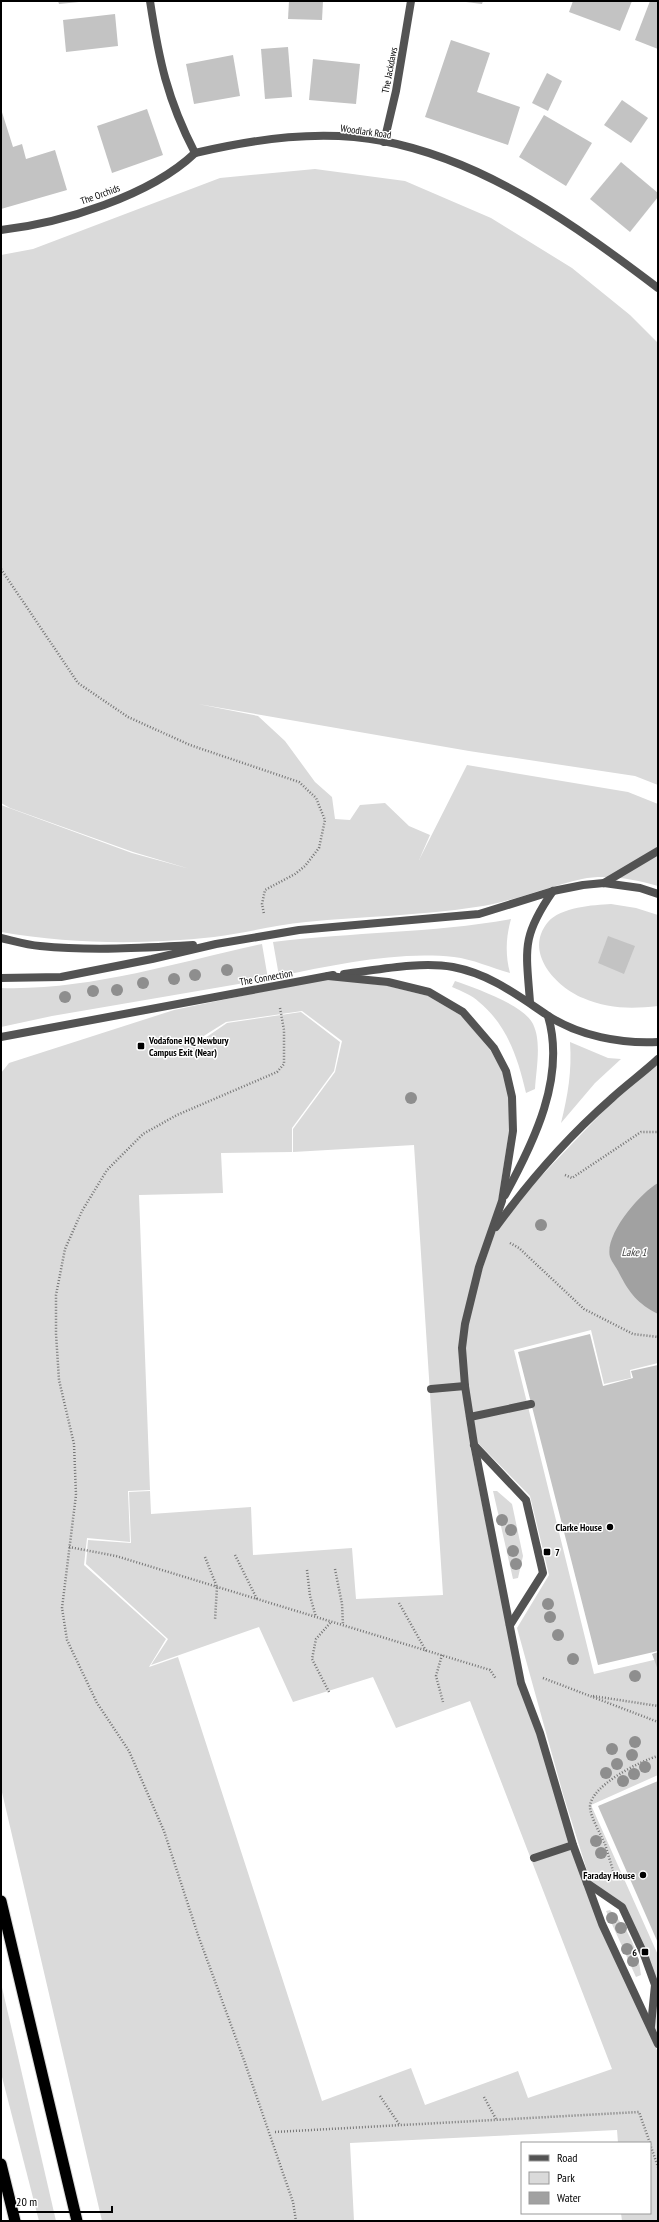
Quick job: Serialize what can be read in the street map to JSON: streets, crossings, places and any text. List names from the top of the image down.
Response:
{
  "streets": {
    "street": [
      "The Jackdaws",
      "Woodlark Road",
      "The Orchids",
      "The Connection"
    ]
  },
  "crossings": [
    ["The Jackdaws", "Woodlark Road"],
    ["Woodlark Road", "The Orchids"]
  ],
  "water": ["Lake 1"],
  "places": {
    "transit": ["Vodafone HQ Newbury Campus Exit (Near)", "7", "6"],
    "other": ["Clarke House", "Faraday House"]
  },
  "legend": ["Road", "Park", "Water"],
  "scale_bar": "20 m"
}
